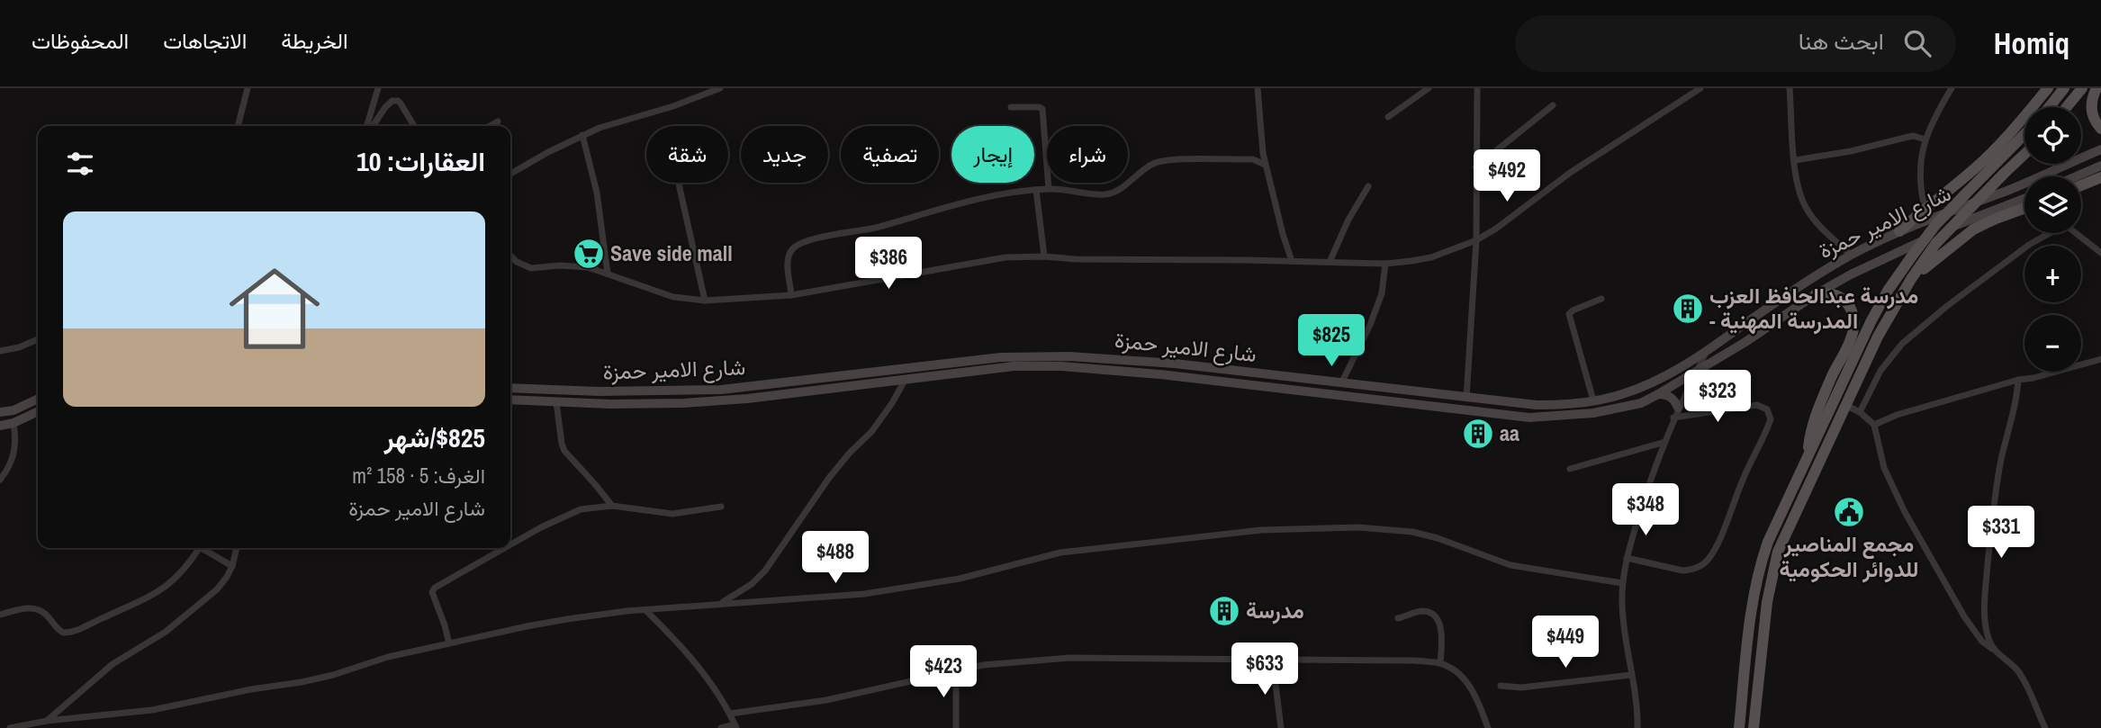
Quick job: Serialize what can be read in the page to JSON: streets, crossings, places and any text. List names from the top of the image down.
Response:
{
  "streets": {
    "main road": ["شارع الامير حمزة"]
  },
  "places": {
    "supermarket": ["Save side mall"],
    "building": ["مدرسة عبدالحافظ العزب - المدرسة المهنية", "aa", "مدرسة"],
    "public building": ["مجمع المناصير للدوائر الحكومية"]
  },
  "page": {
    "header": "Homiq",
    "search": "ابحث هنا",
    "nav": ["الخريطة", "الاتجاهات", "المحفوظات"],
    "map_buttons": ["+", "−"],
    "chip": [
      "شراء",
      "إيجار",
      "تصفية",
      "جديد",
      "شقة"
    ],
    "heading": "العقارات: 10",
    "price": [
      "$492",
      "$386",
      "$825",
      "$323",
      "$348",
      "$331",
      "$488",
      "$449",
      "$633",
      "$423"
    ],
    "list": [
      {
        "name": "$825/شهر",
        "note": "الغرف: 5 · 158 m² · شارع الامير حمزة"
      }
    ]
  }
}
